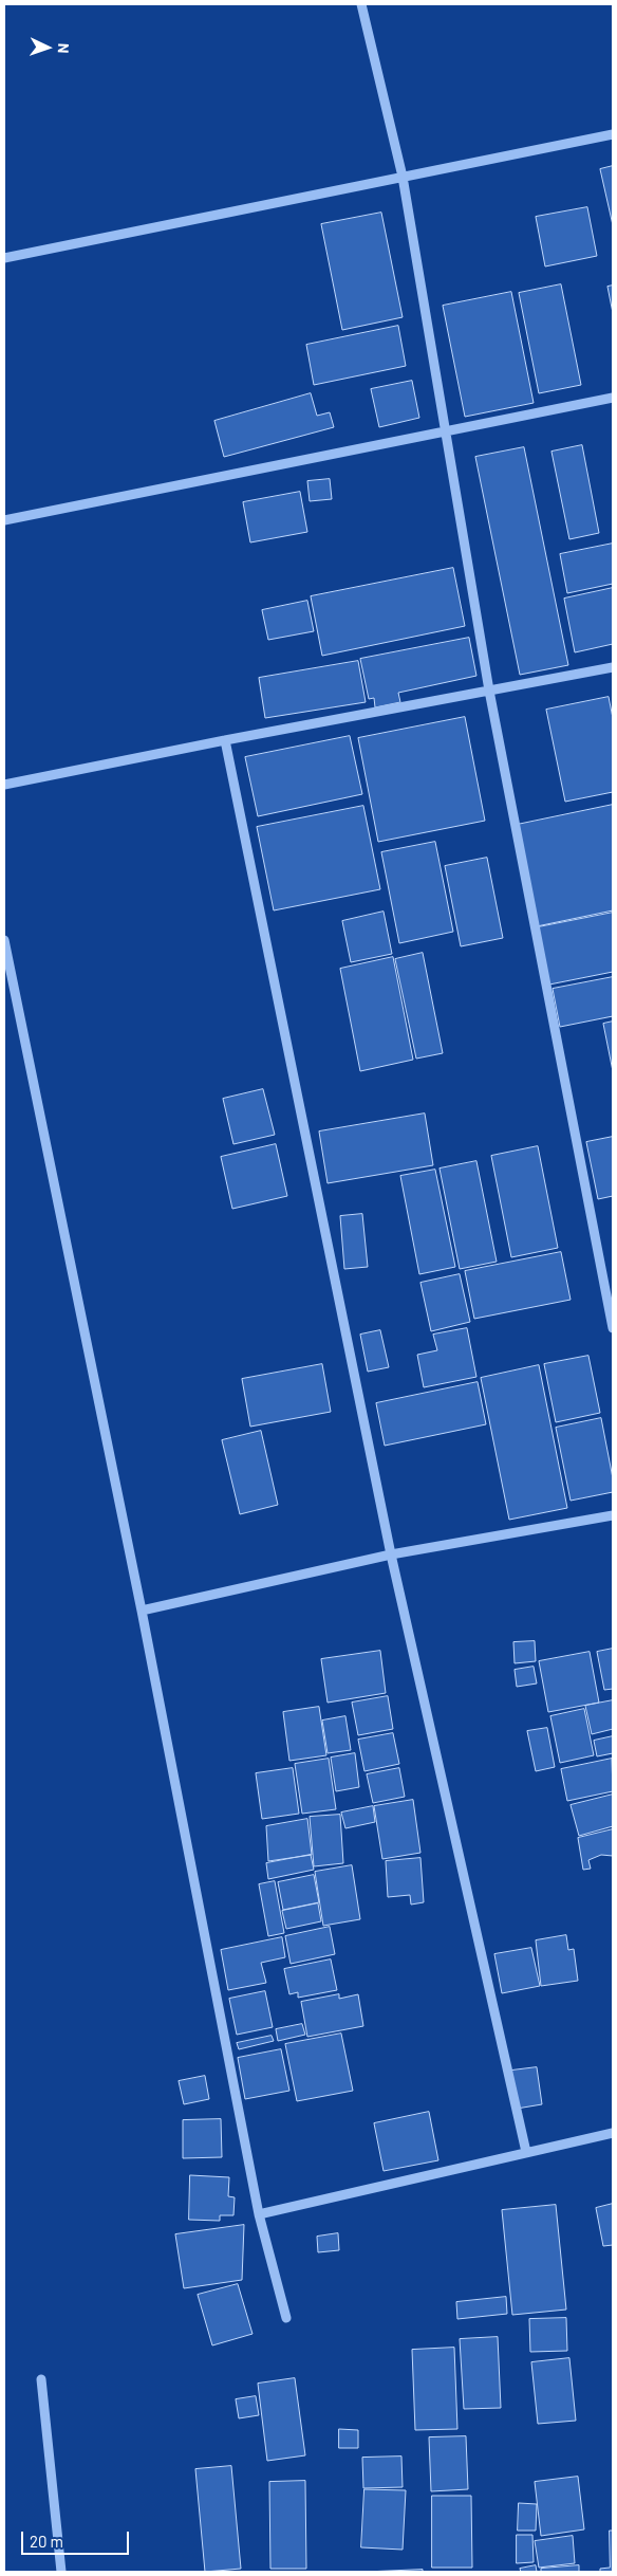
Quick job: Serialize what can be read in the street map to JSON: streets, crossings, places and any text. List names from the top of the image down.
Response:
{
  "scale_bar": "20 m",
  "north": "right"
}
